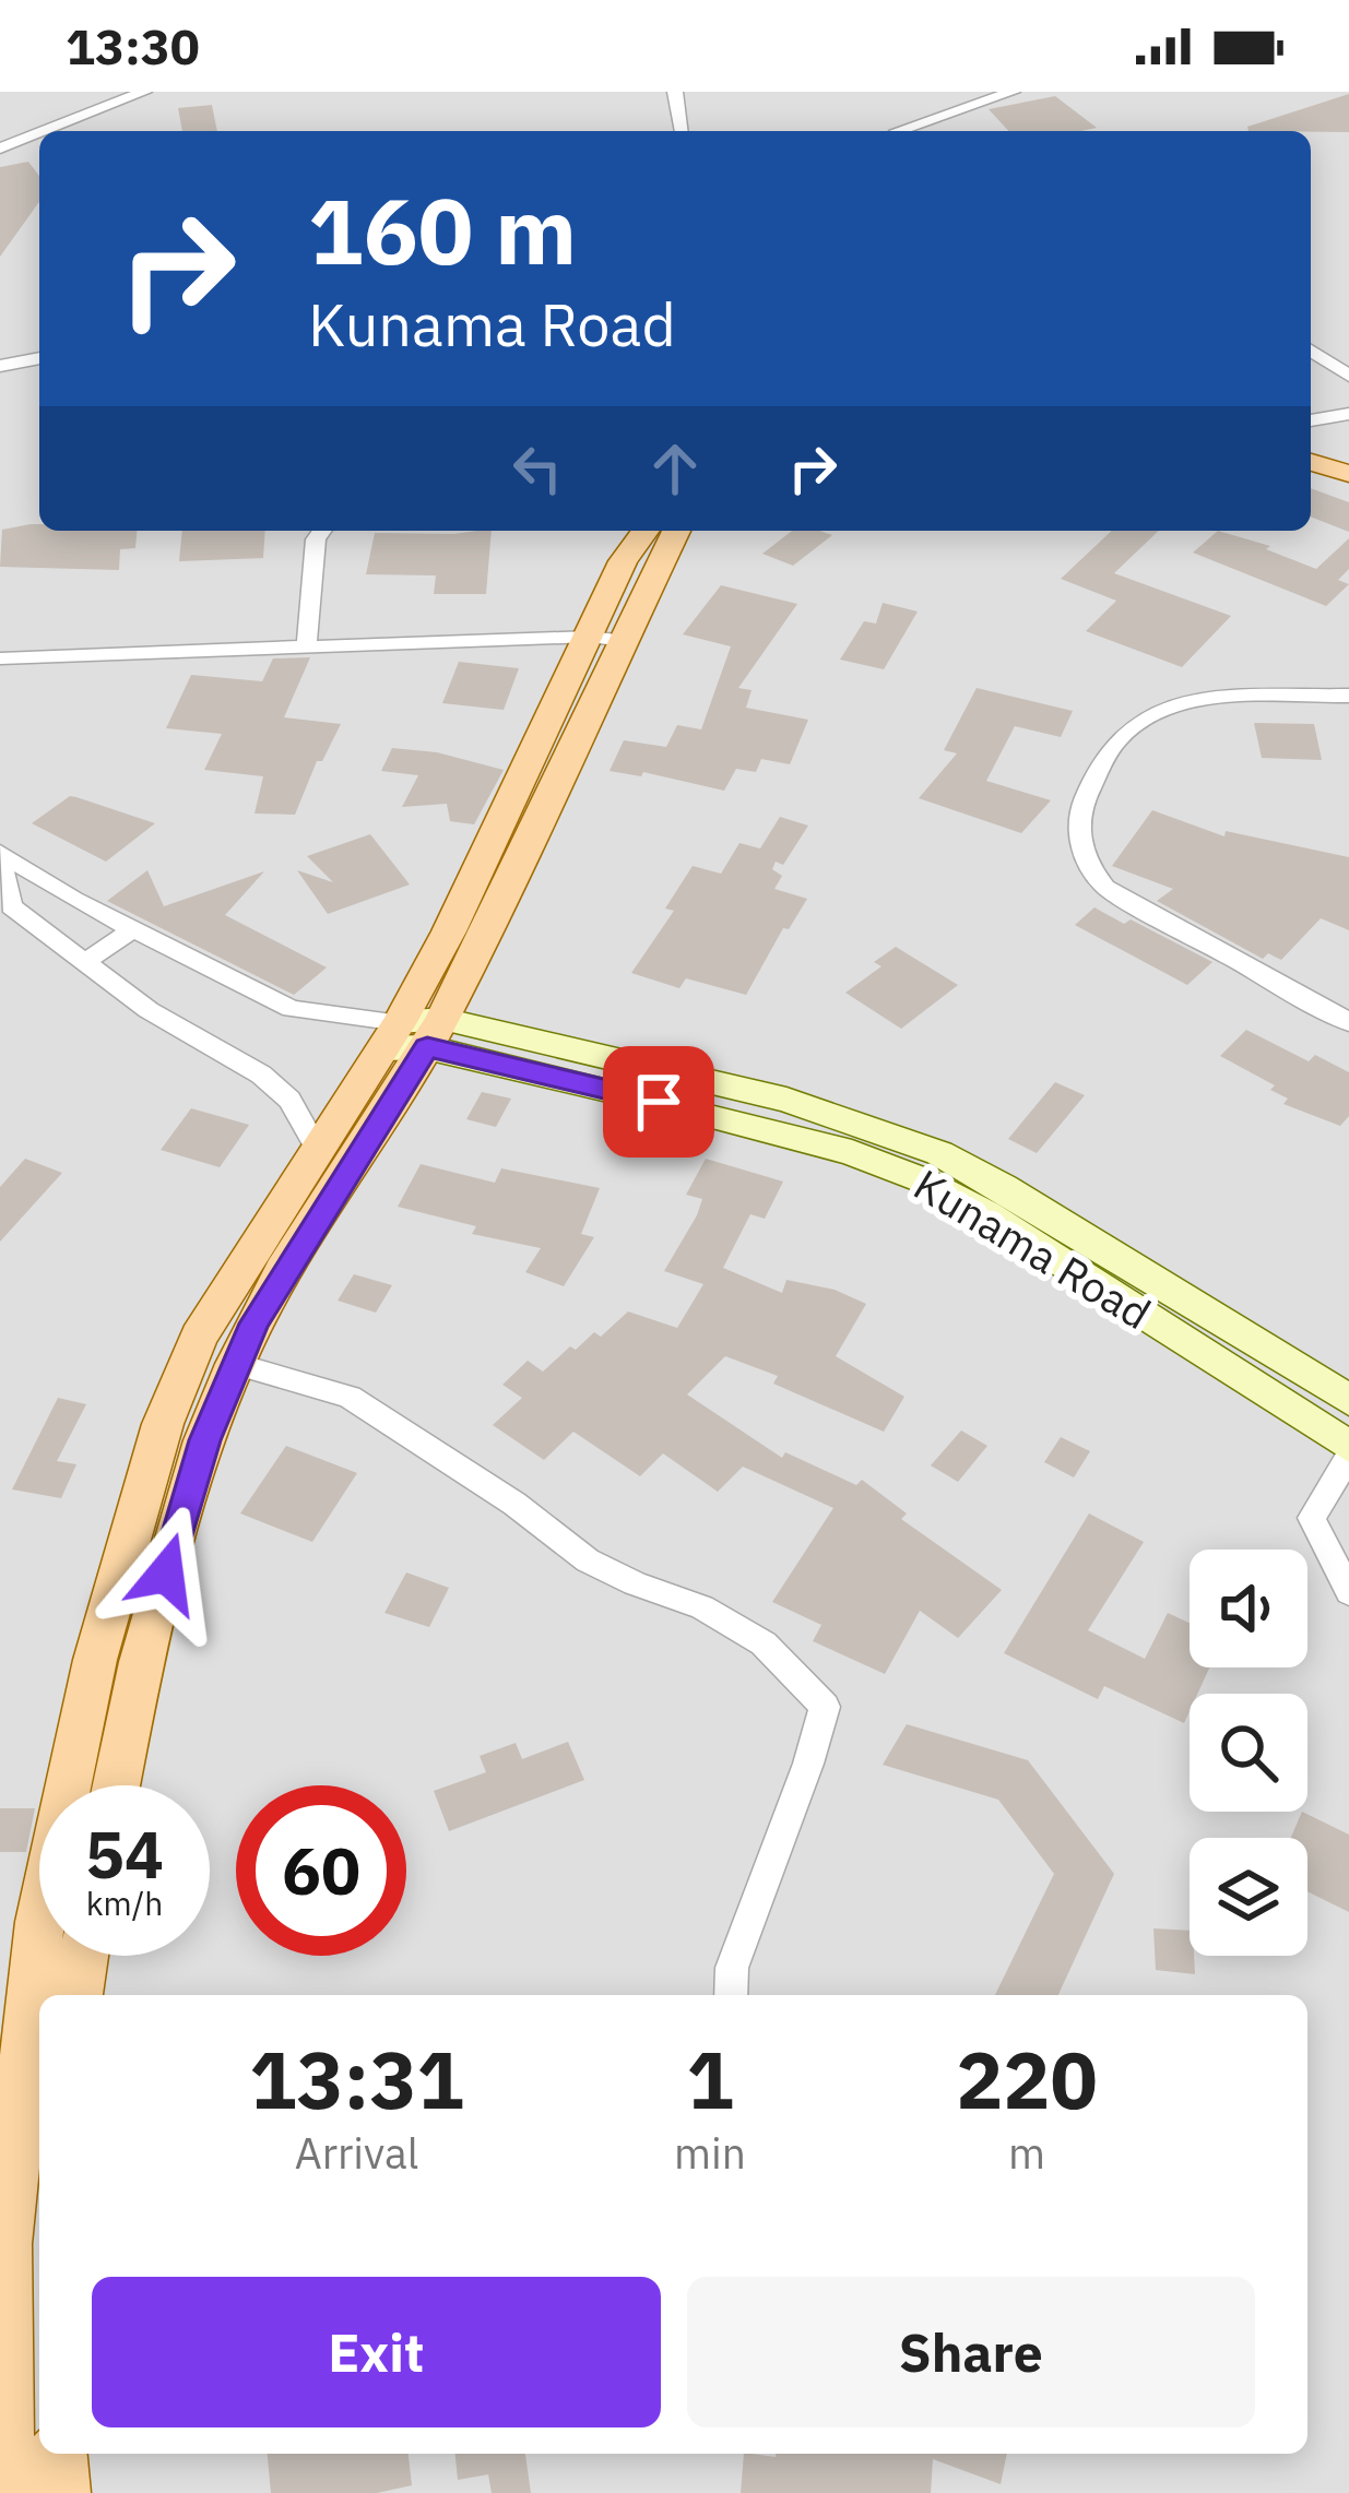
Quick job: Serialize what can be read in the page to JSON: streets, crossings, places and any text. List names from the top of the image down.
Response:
{
  "streets": {
    "main road": ["Kunama Road"]
  },
  "page": {
    "status": "13:30",
    "turn": ["160 m", "Kunama Road"],
    "speed": "54 km/h",
    "limit": "60",
    "eta": [
      "13:31",
      "Arrival",
      "1",
      "min",
      "220",
      "m"
    ],
    "buttons": ["Exit", "Share"]
  }
}
